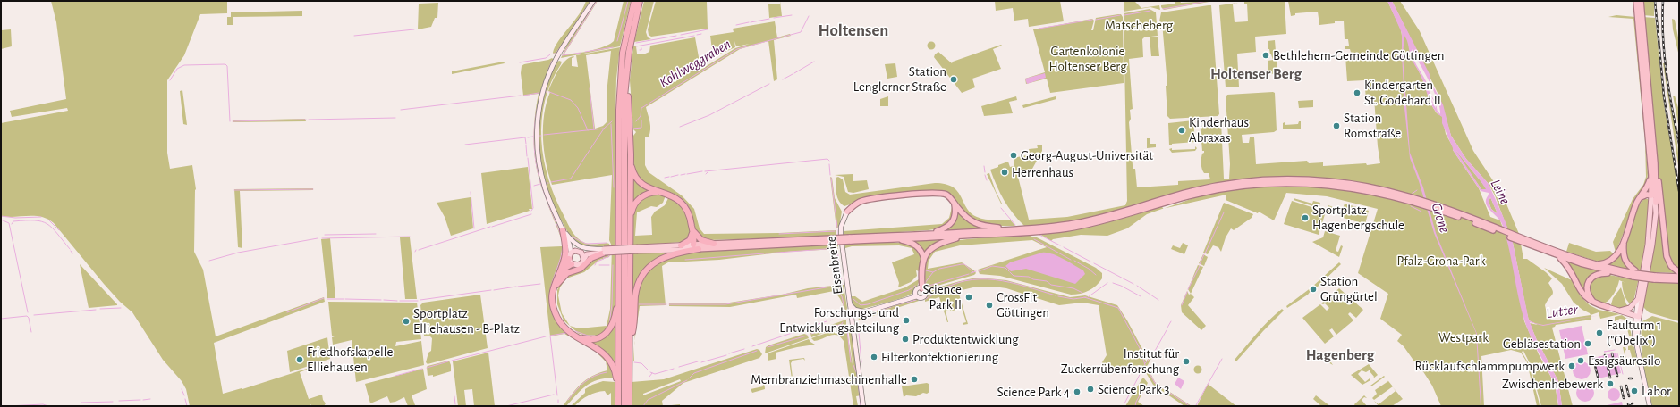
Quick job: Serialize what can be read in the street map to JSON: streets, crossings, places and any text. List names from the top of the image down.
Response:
{
  "streets": {
    "main road": ["Eisenbreite"]
  },
  "districts": ["Holtensen", "Holtenser Berg", "Hagenberg"],
  "water": [
    "Kohlweggraben",
    "Leine",
    "Grone",
    "Lutter"
  ],
  "parks": [
    "Matscheberg",
    "Gartenkolonie Holtenser Berg",
    "Pfalz-Grona-Park",
    "Westpark"
  ],
  "places": [
    "Bethlehem-Gemeinde Göttingen",
    "Station Lenglerner Straße",
    "Kindergarten St. Godehard II",
    "Station Romstraße",
    "Kinderhaus Abraxas",
    "Georg-August-Universität",
    "Herrenhaus",
    "Sportplatz Hagenbergschule",
    "Station Grüngürtel",
    "Science Park II",
    "CrossFit Göttingen",
    "Forschungs- und Entwicklungsabteilung",
    "Sportplatz Elliehausen - B-Platz",
    "Faulturm 1 (\"Obelix\")",
    "Produktentwicklung",
    "Gebläsestation",
    "Filterkonfektionierung",
    "Friedhofskapelle Elliehausen",
    "Essigsäuresilo",
    "Institut für Zuckerrübenforschung",
    "Rücklaufschlammpumpwerk",
    "Membranziehmaschinenhalle",
    "Zwischenhebewerk",
    "Science Park 3",
    "Labor",
    "Science Park 4"
  ]
}
